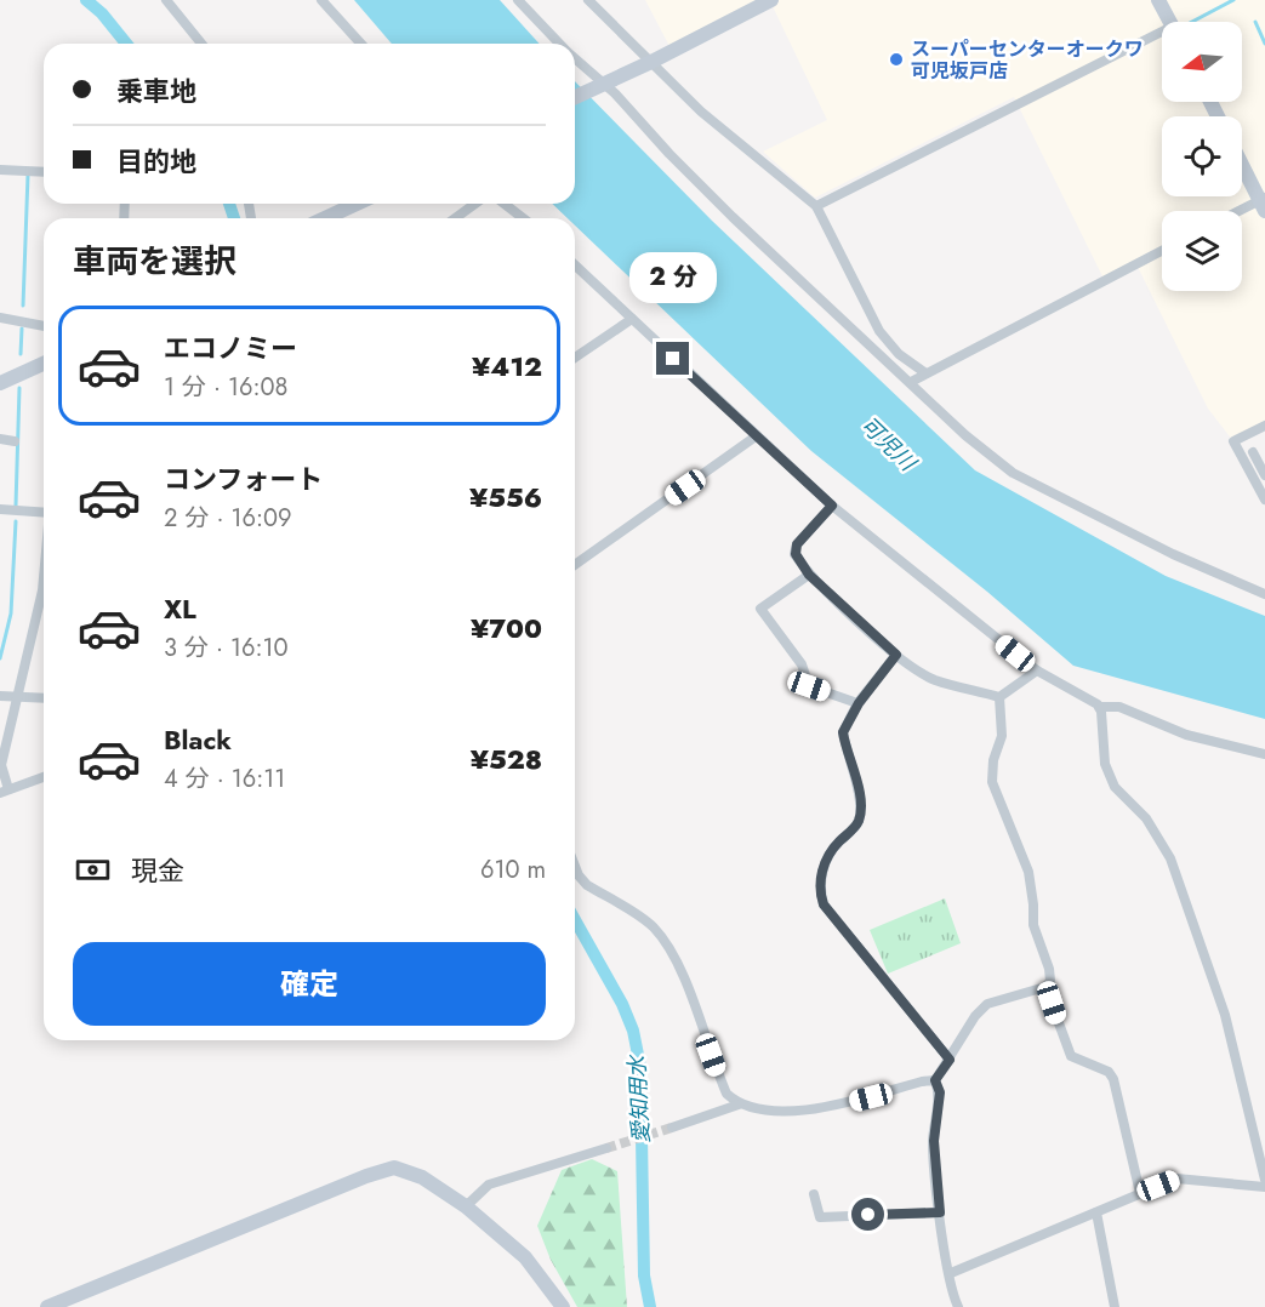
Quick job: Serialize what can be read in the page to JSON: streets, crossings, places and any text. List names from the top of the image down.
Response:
{
  "water": ["可児川", "愛知用水"],
  "places": ["スーパーセンターオークワ 可児坂戸店"],
  "north": "left",
  "page": {
    "banner": ["乗車地", "目的地"],
    "heading": "車両を選択",
    "bubble": "2 分",
    "list": [
      {
        "name": "エコノミー",
        "note": "1 分 · 16:08",
        "value": "¥412"
      },
      {
        "name": "コンフォート",
        "note": "2 分 · 16:09",
        "value": "¥556"
      },
      {
        "name": "XL",
        "note": "3 分 · 16:10",
        "value": "¥700"
      },
      {
        "name": "Black",
        "note": "4 分 · 16:11",
        "value": "¥528"
      }
    ],
    "pay": ["現金", "610 m"],
    "buttons": "確定"
  }
}
